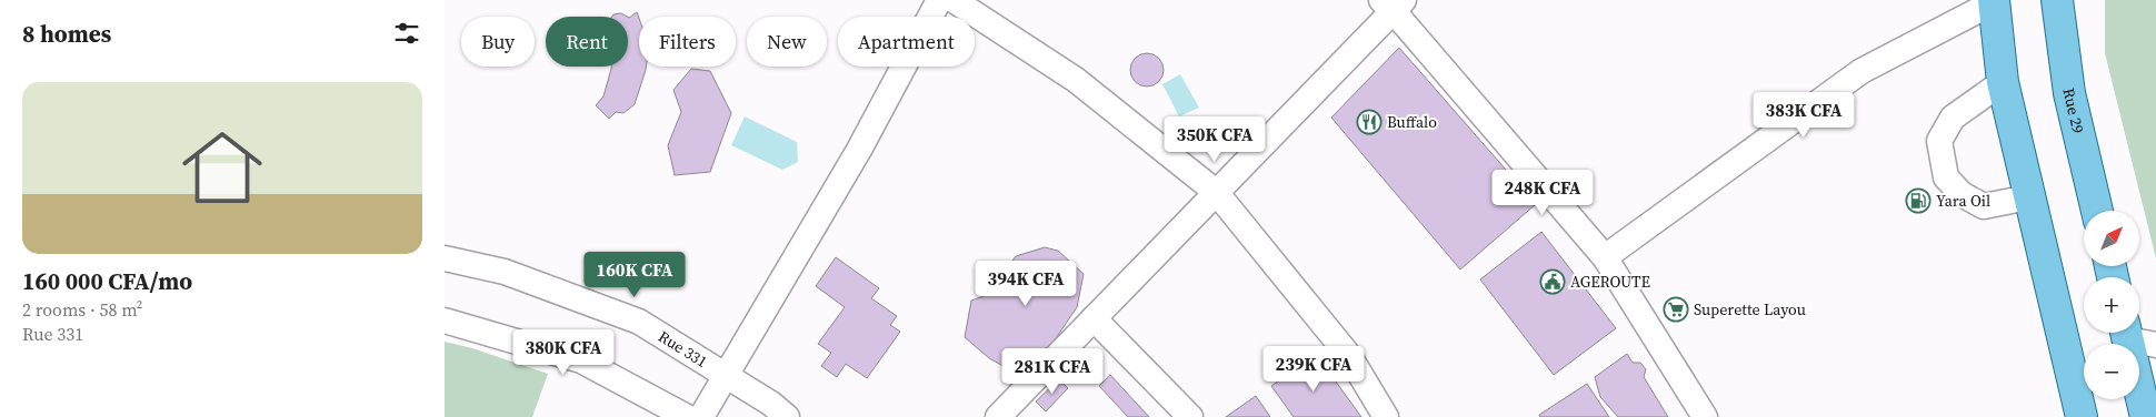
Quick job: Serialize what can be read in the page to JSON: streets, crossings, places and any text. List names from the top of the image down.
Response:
{
  "streets": {
    "main road": ["Rue 29"],
    "street": ["Rue 331"]
  },
  "places": {
    "restaurant": ["Buffalo"],
    "fuel station": ["Yara Oil"],
    "public building": ["AGEROUTE"],
    "supermarket": ["Superette Layou"]
  },
  "north": "top right",
  "page": {
    "heading": "8 homes",
    "chip": [
      "Buy",
      "Rent",
      "Filters",
      "New",
      "Apartment"
    ],
    "list": [
      {
        "name": "160 000 CFA/mo",
        "note": "2 rooms · 58 m² · Rue 331"
      }
    ],
    "price": [
      "383K CFA",
      "350K CFA",
      "248K CFA",
      "160K CFA",
      "394K CFA",
      "380K CFA",
      "239K CFA",
      "281K CFA"
    ],
    "map_buttons": ["+", "−"]
  }
}
